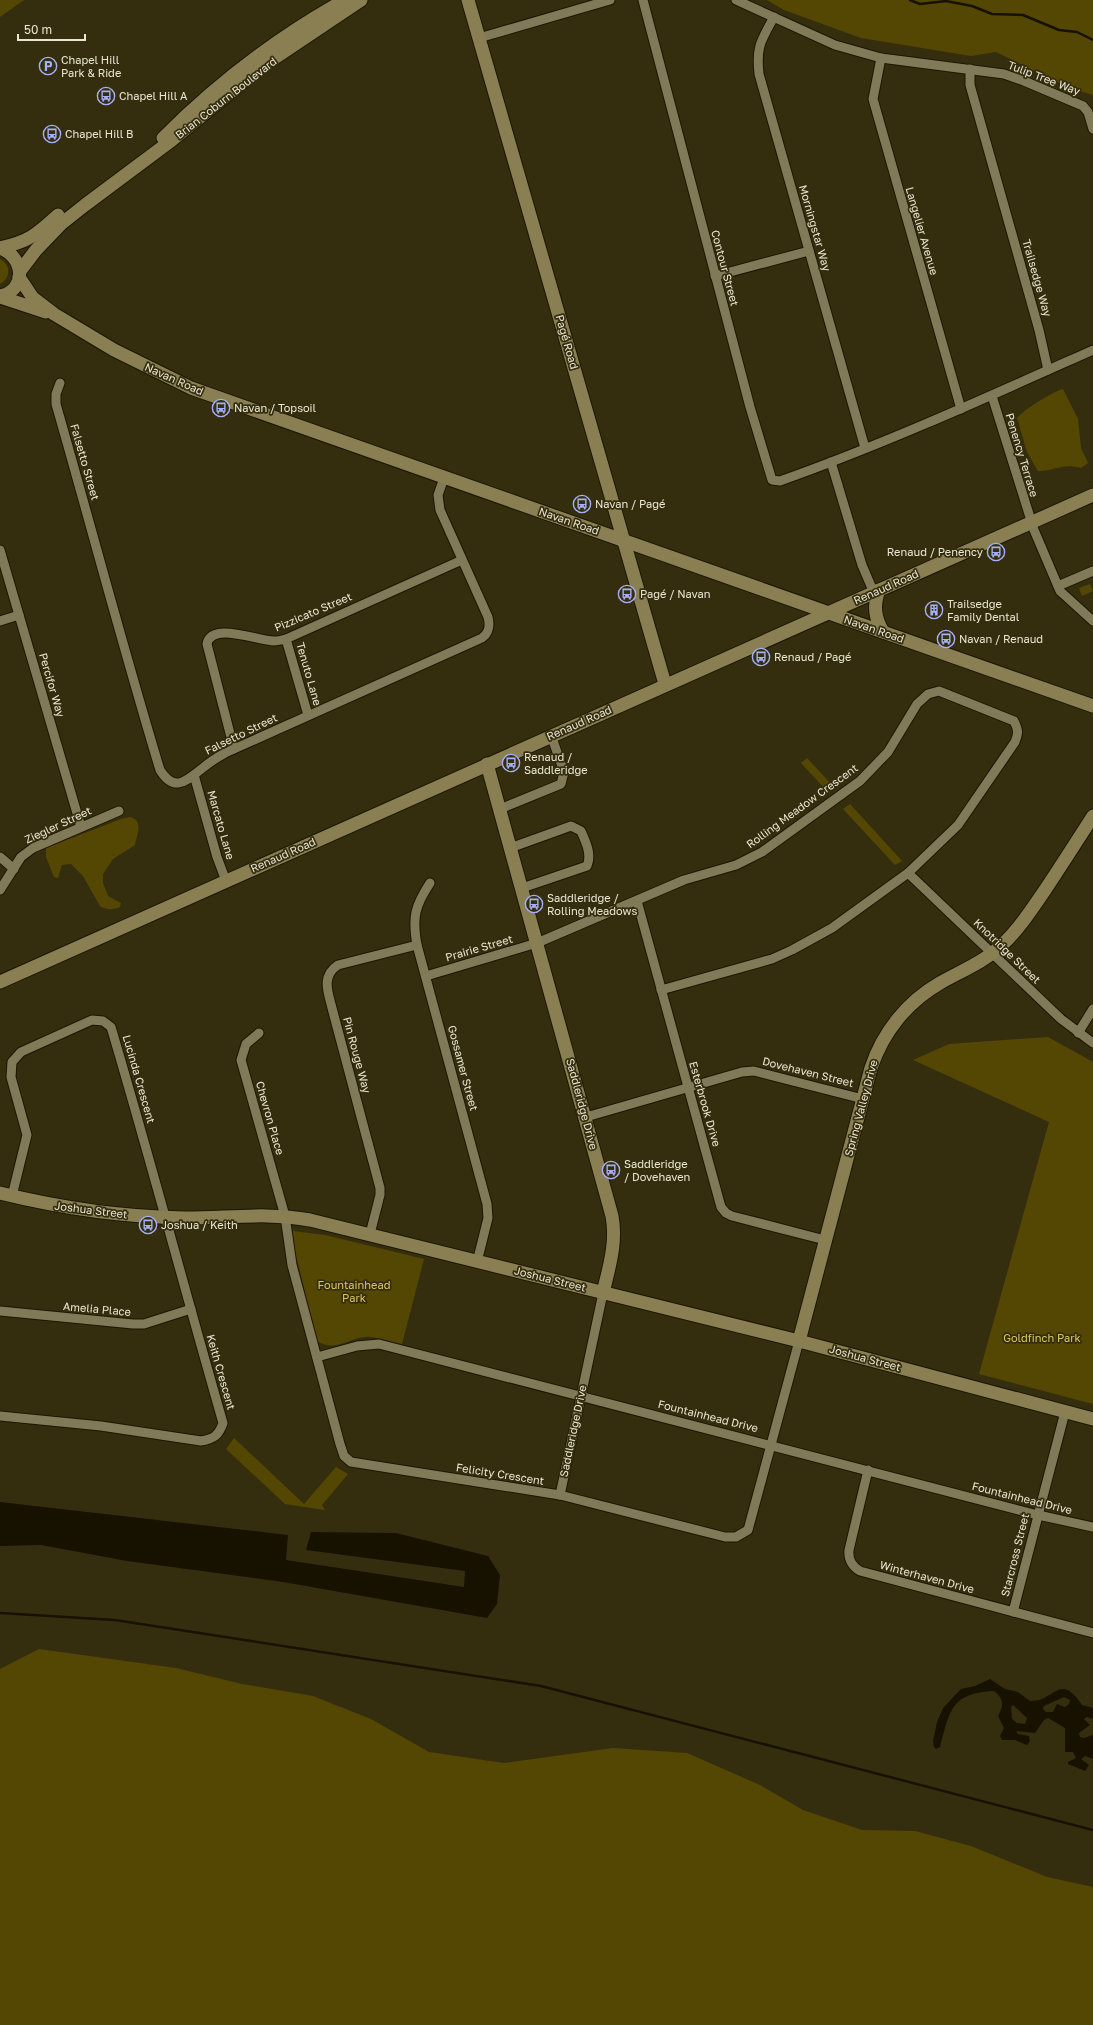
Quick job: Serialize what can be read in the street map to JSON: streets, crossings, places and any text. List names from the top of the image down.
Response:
{
  "streets": {
    "street": [
      "Tulip Tree Way",
      "Brian Coburn Boulevard",
      "Morningstar Way",
      "Langelier Avenue",
      "Contour Street",
      "Trailsedge Way",
      "Pagé Road",
      "Navan Road",
      "Penency Terrace",
      "Falsetto Street",
      "Renaud Road",
      "Pizzicato Street",
      "Tenuto Lane",
      "Percifor Way",
      "Rolling Meadow Crescent",
      "Ziegler Street",
      "Marcato Lane",
      "Prairie Street",
      "Knotridge Street",
      "Pin Rouge Way",
      "Gossamer Street",
      "Dovehaven Street",
      "Lucinda Crescent",
      "Saddleridge Drive",
      "Esterbrook Drive",
      "Spring Valley Drive",
      "Chevron Place",
      "Joshua Street",
      "Amelia Place",
      "Keith Crescent",
      "Fountainhead Drive",
      "Felicity Crescent",
      "Starcross Street",
      "Winterhaven Drive"
    ]
  },
  "crossings": [
    ["Tulip Tree Way", "Trailsedge Way"],
    ["Brian Coburn Boulevard", "Navan Road"],
    ["Pagé Road", "Navan Road"],
    ["Pagé Road", "Renaud Road"],
    ["Navan Road", "Falsetto Street"],
    ["Navan Road", "Renaud Road"],
    ["Penency Terrace", "Renaud Road"],
    ["Falsetto Street", "Pizzicato Street"],
    ["Falsetto Street", "Tenuto Lane"],
    ["Falsetto Street", "Marcato Lane"],
    ["Renaud Road", "Marcato Lane"],
    ["Renaud Road", "Saddleridge Drive"],
    ["Pizzicato Street", "Tenuto Lane"],
    ["Percifor Way", "Ziegler Street"],
    ["Rolling Meadow Crescent", "Prairie Street"],
    ["Rolling Meadow Crescent", "Knotridge Street"],
    ["Rolling Meadow Crescent", "Saddleridge Drive"],
    ["Rolling Meadow Crescent", "Esterbrook Drive"],
    ["Prairie Street", "Gossamer Street"],
    ["Prairie Street", "Saddleridge Drive"],
    ["Knotridge Street", "Spring Valley Drive"],
    ["Pin Rouge Way", "Gossamer Street"],
    ["Pin Rouge Way", "Joshua Street"],
    ["Gossamer Street", "Joshua Street"],
    ["Dovehaven Street", "Saddleridge Drive"],
    ["Dovehaven Street", "Esterbrook Drive"],
    ["Dovehaven Street", "Spring Valley Drive"],
    ["Lucinda Crescent", "Joshua Street"],
    ["Lucinda Crescent", "Keith Crescent"],
    ["Saddleridge Drive", "Joshua Street"],
    ["Saddleridge Drive", "Fountainhead Drive"],
    ["Saddleridge Drive", "Felicity Crescent"],
    ["Esterbrook Drive", "Spring Valley Drive"],
    ["Spring Valley Drive", "Joshua Street"],
    ["Spring Valley Drive", "Felicity Crescent"],
    ["Chevron Place", "Joshua Street"],
    ["Chevron Place", "Felicity Crescent"],
    ["Joshua Street", "Keith Crescent"],
    ["Joshua Street", "Felicity Crescent"],
    ["Joshua Street", "Starcross Street"],
    ["Amelia Place", "Keith Crescent"],
    ["Fountainhead Drive", "Felicity Crescent"],
    ["Fountainhead Drive", "Starcross Street"],
    ["Fountainhead Drive", "Winterhaven Drive"],
    ["Starcross Street", "Winterhaven Drive"]
  ],
  "parks": ["Fountainhead Park", "Goldfinch Park"],
  "places": {
    "parking": ["Chapel Hill Park & Ride"],
    "bus stop": [
      "Chapel Hill A",
      "Chapel Hill B",
      "Navan / Topsoil",
      "Navan / Pagé",
      "Renaud / Penency",
      "Pagé / Navan",
      "Navan / Renaud",
      "Renaud / Pagé",
      "Renaud / Saddleridge",
      "Saddleridge / Rolling Meadows",
      "Saddleridge / Dovehaven",
      "Joshua / Keith"
    ],
    "building": ["Trailsedge Family Dental"]
  },
  "scale_bar": "50 m"
}
